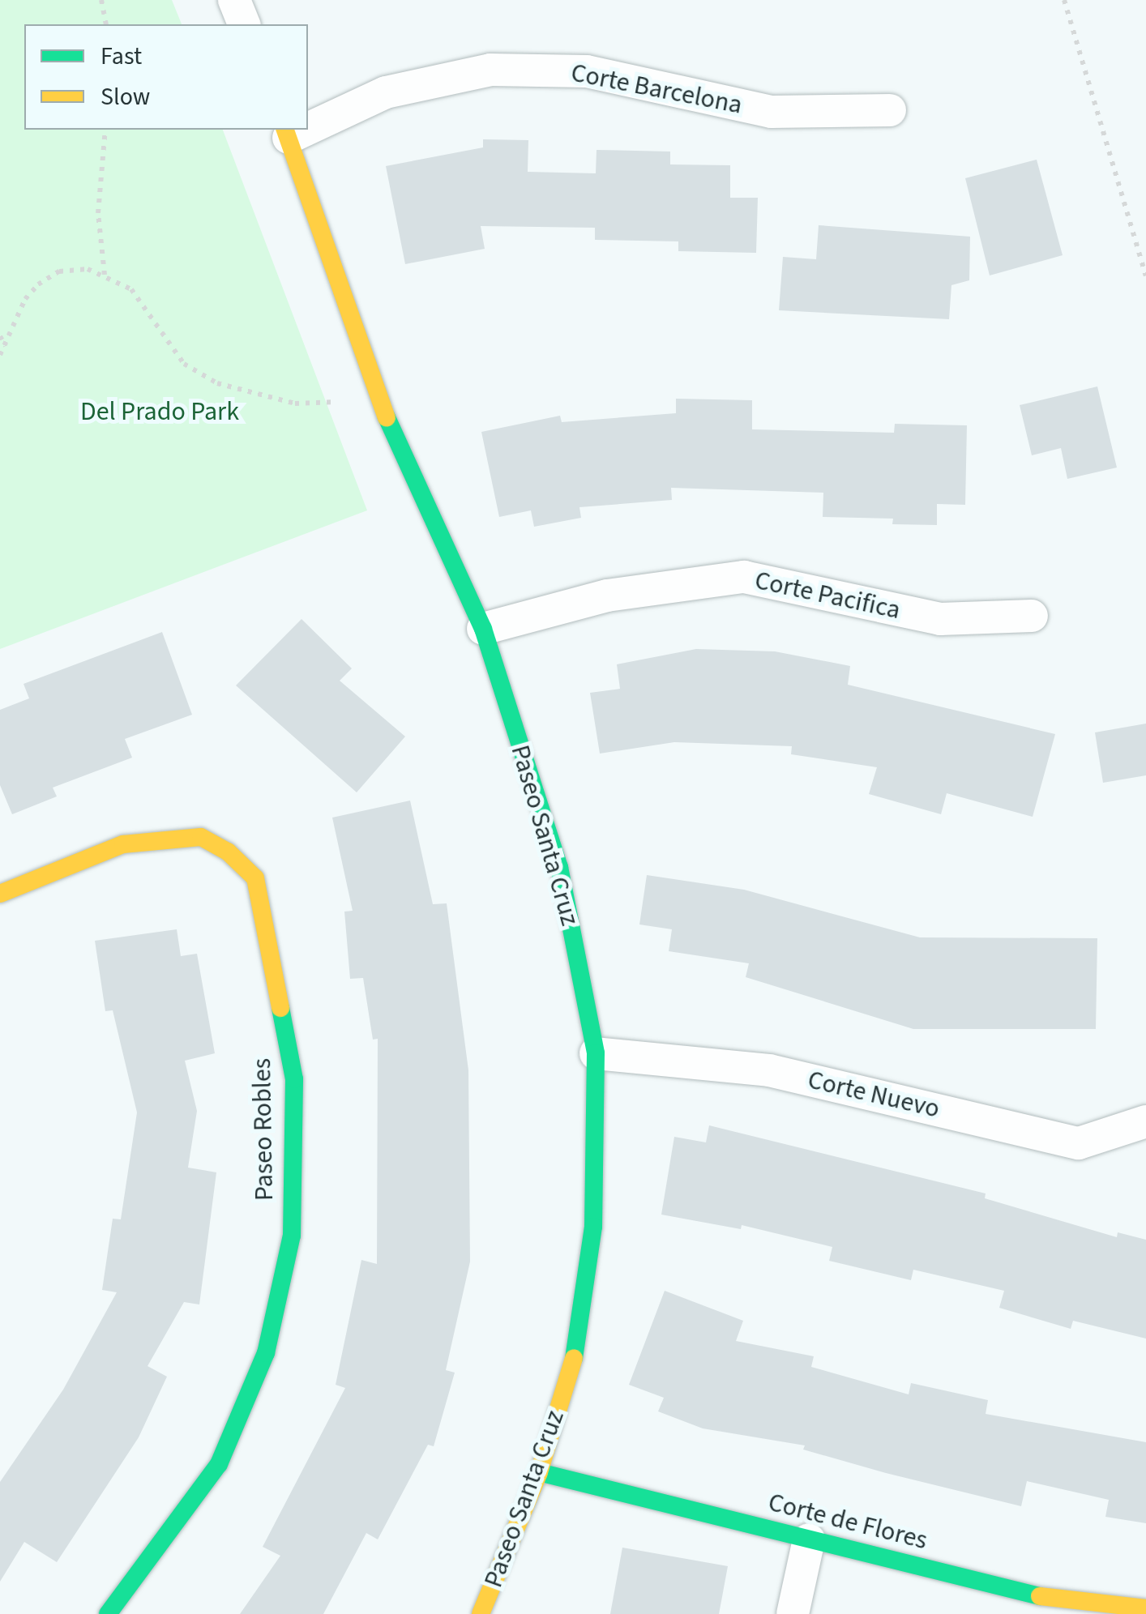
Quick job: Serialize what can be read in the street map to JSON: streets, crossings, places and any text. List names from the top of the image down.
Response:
{
  "streets": {
    "street": [
      "Corte Barcelona",
      "Corte Pacifica",
      "Paseo Santa Cruz",
      "Corte Nuevo",
      "Paseo Robles",
      "Corte de Flores"
    ]
  },
  "crossings": [
    ["Corte Pacifica", "Paseo Santa Cruz"],
    ["Paseo Santa Cruz", "Corte Nuevo"],
    ["Paseo Santa Cruz", "Corte de Flores"]
  ],
  "parks": ["Del Prado Park"],
  "legend": ["Fast", "Slow"]
}
